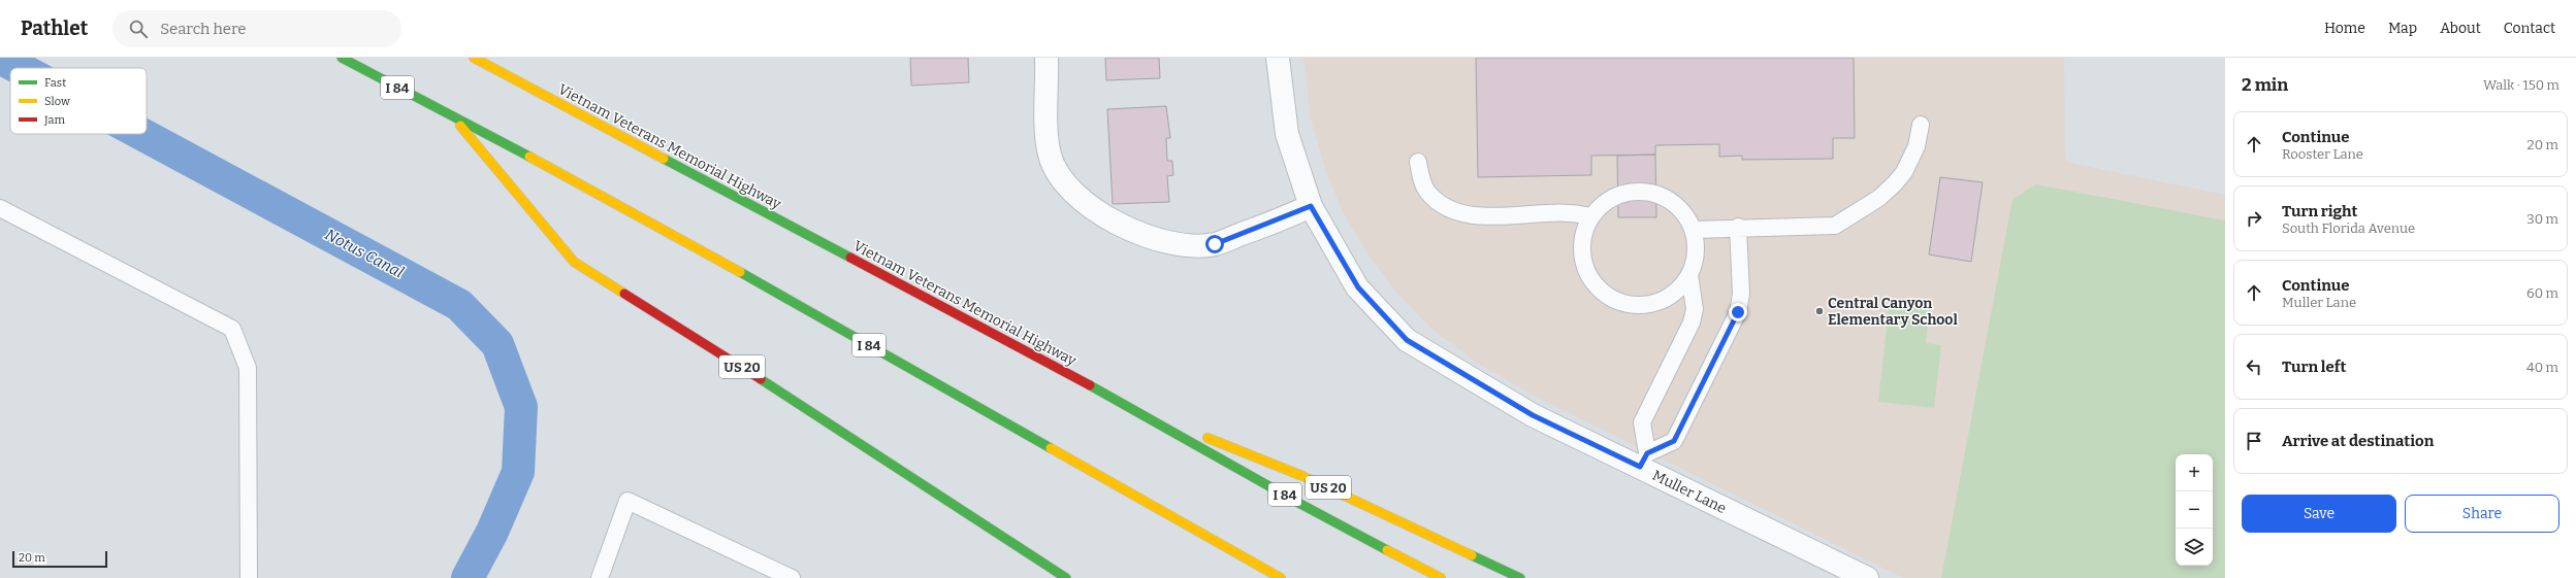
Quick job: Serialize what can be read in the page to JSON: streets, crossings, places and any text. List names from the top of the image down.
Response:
{
  "streets": {
    "highway": ["I 84", "Vietnam Veterans Memorial Highway", "US 20"],
    "street": ["Muller Lane"]
  },
  "crossings": [
    ["I 84", "US 20"],
    ["Vietnam Veterans Memorial Highway", "US 20"]
  ],
  "water": ["Notus Canal"],
  "places": ["Central Canyon Elementary School"],
  "legend": ["Fast", "Slow", "Jam"],
  "scale_bar": "20 m",
  "page": {
    "header": "Pathlet",
    "search": "Search here",
    "nav": [
      "Home",
      "Map",
      "About",
      "Contact"
    ],
    "heading": ["2 min", "Walk · 150 m"],
    "list": [
      ["Continue", "Rooster Lane", "20 m"],
      ["Turn right", "South Florida Avenue", "30 m"],
      ["Continue", "Muller Lane", "60 m"],
      ["Turn left", "40 m"],
      "Arrive at destination"
    ],
    "map_buttons": ["+", "−"],
    "buttons": ["Save", "Share"],
    "scale": "20 m"
  }
}
